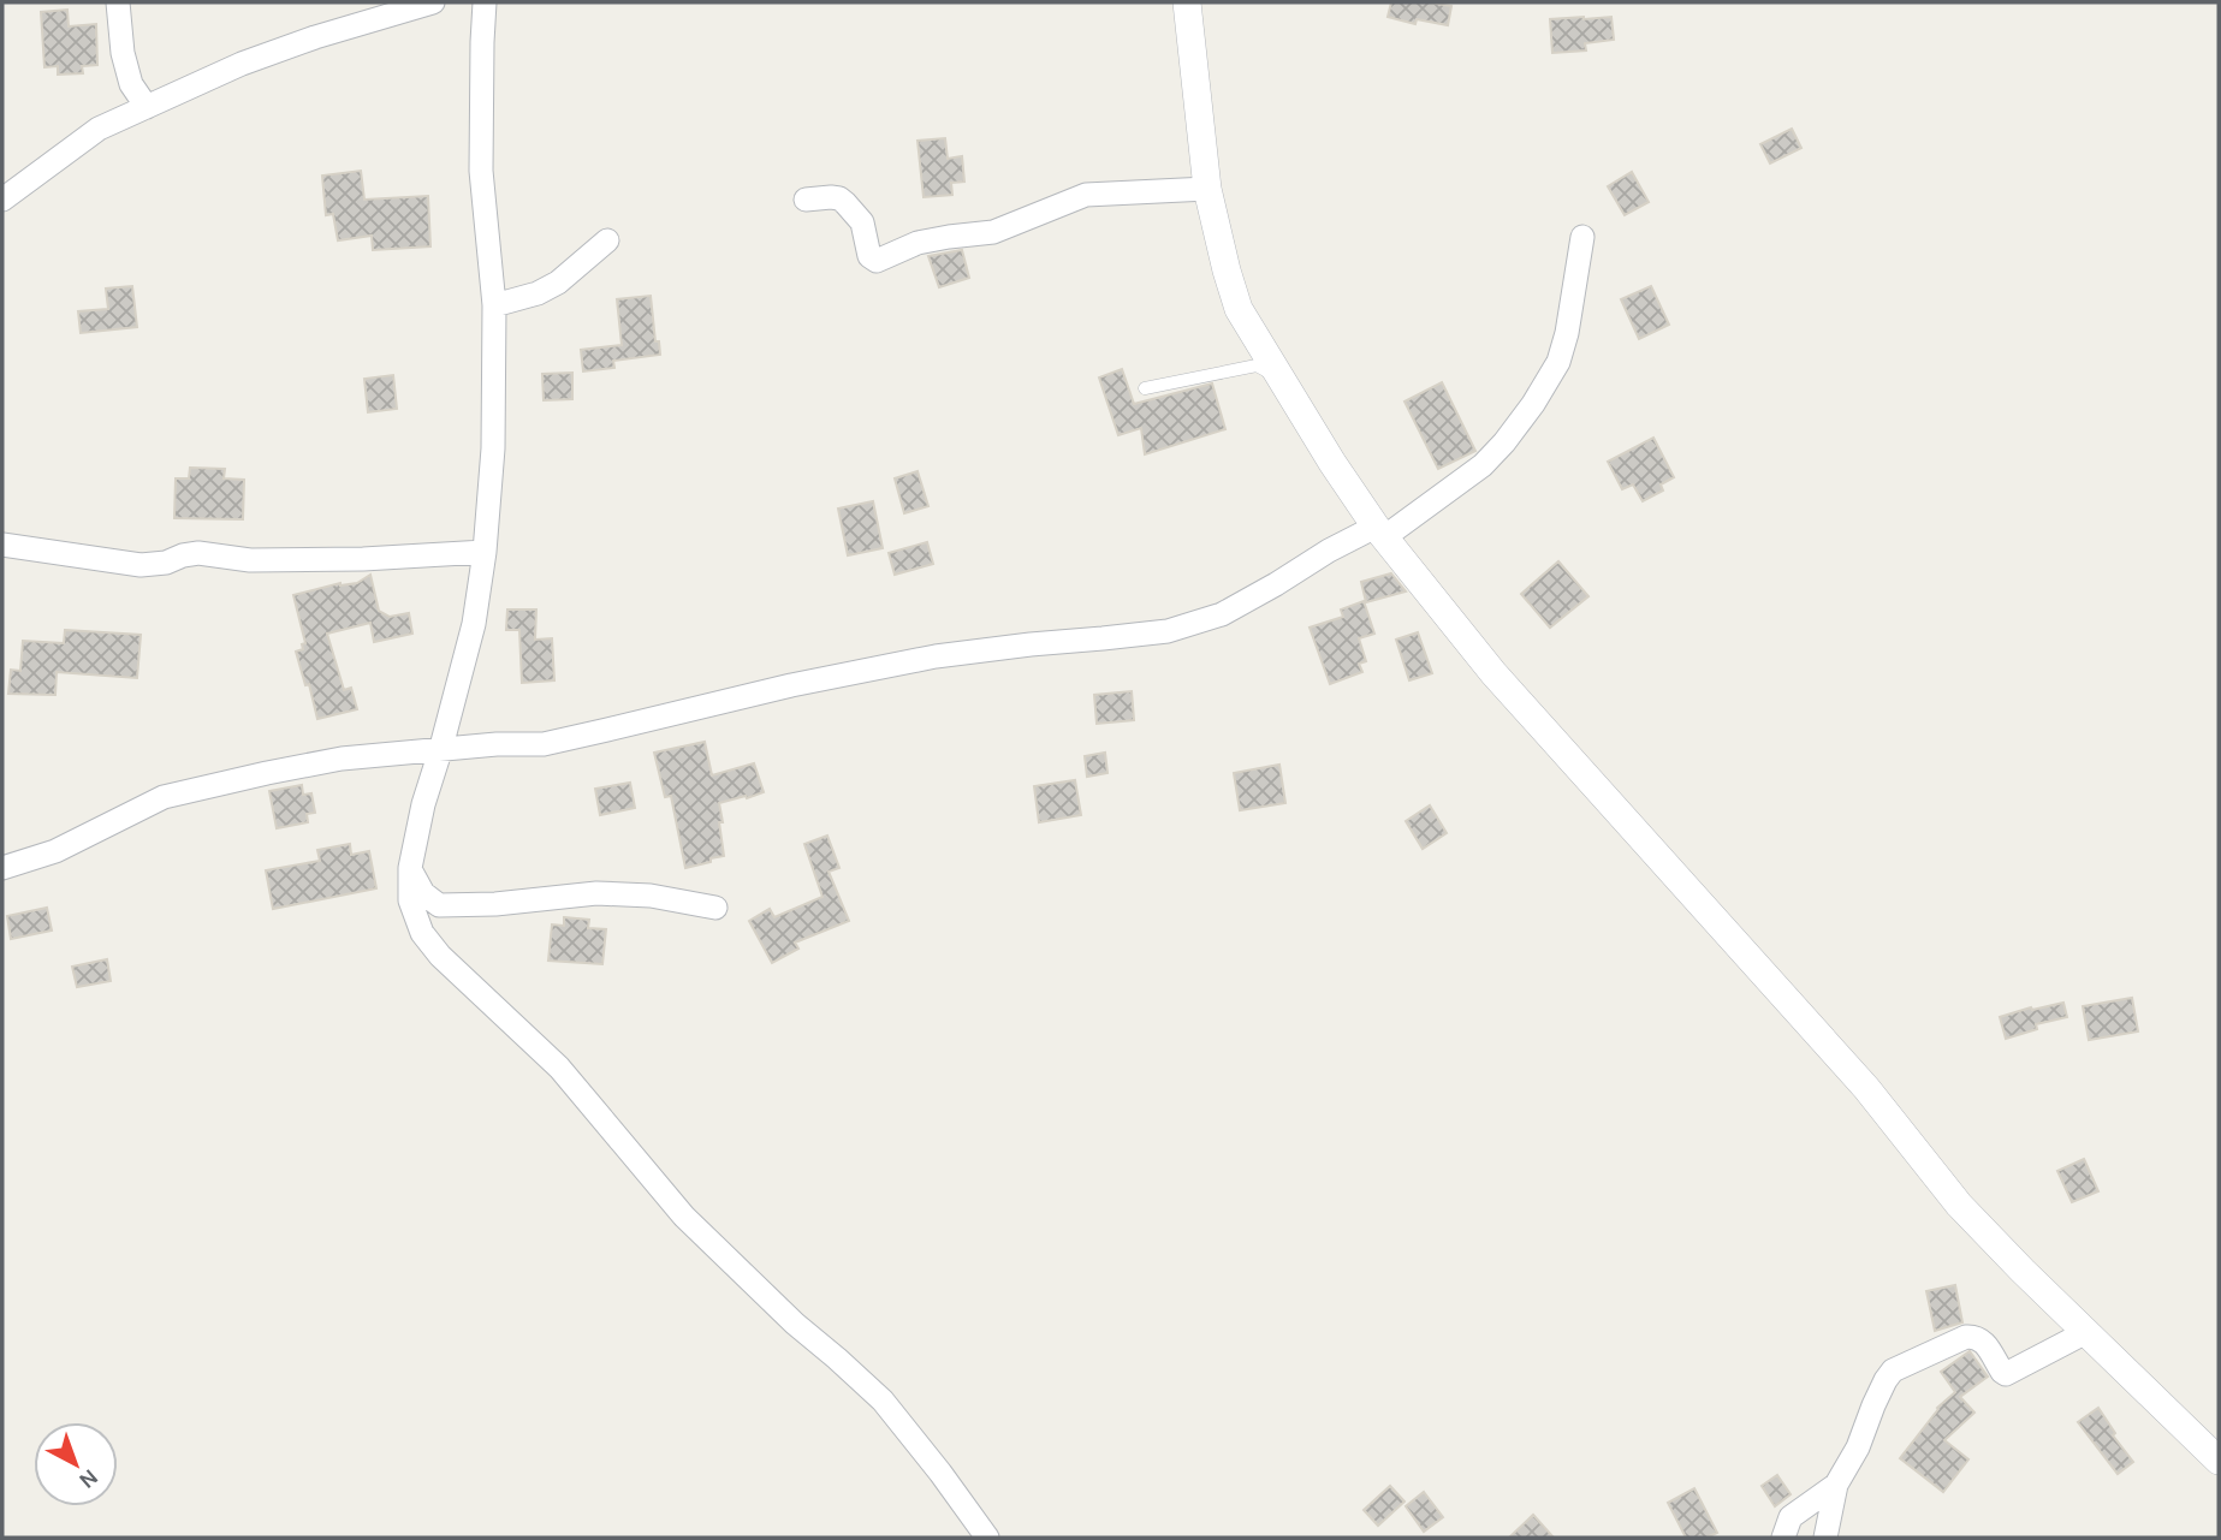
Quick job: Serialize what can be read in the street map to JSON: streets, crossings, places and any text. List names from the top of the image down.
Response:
{
  "north": "bottom right"
}
